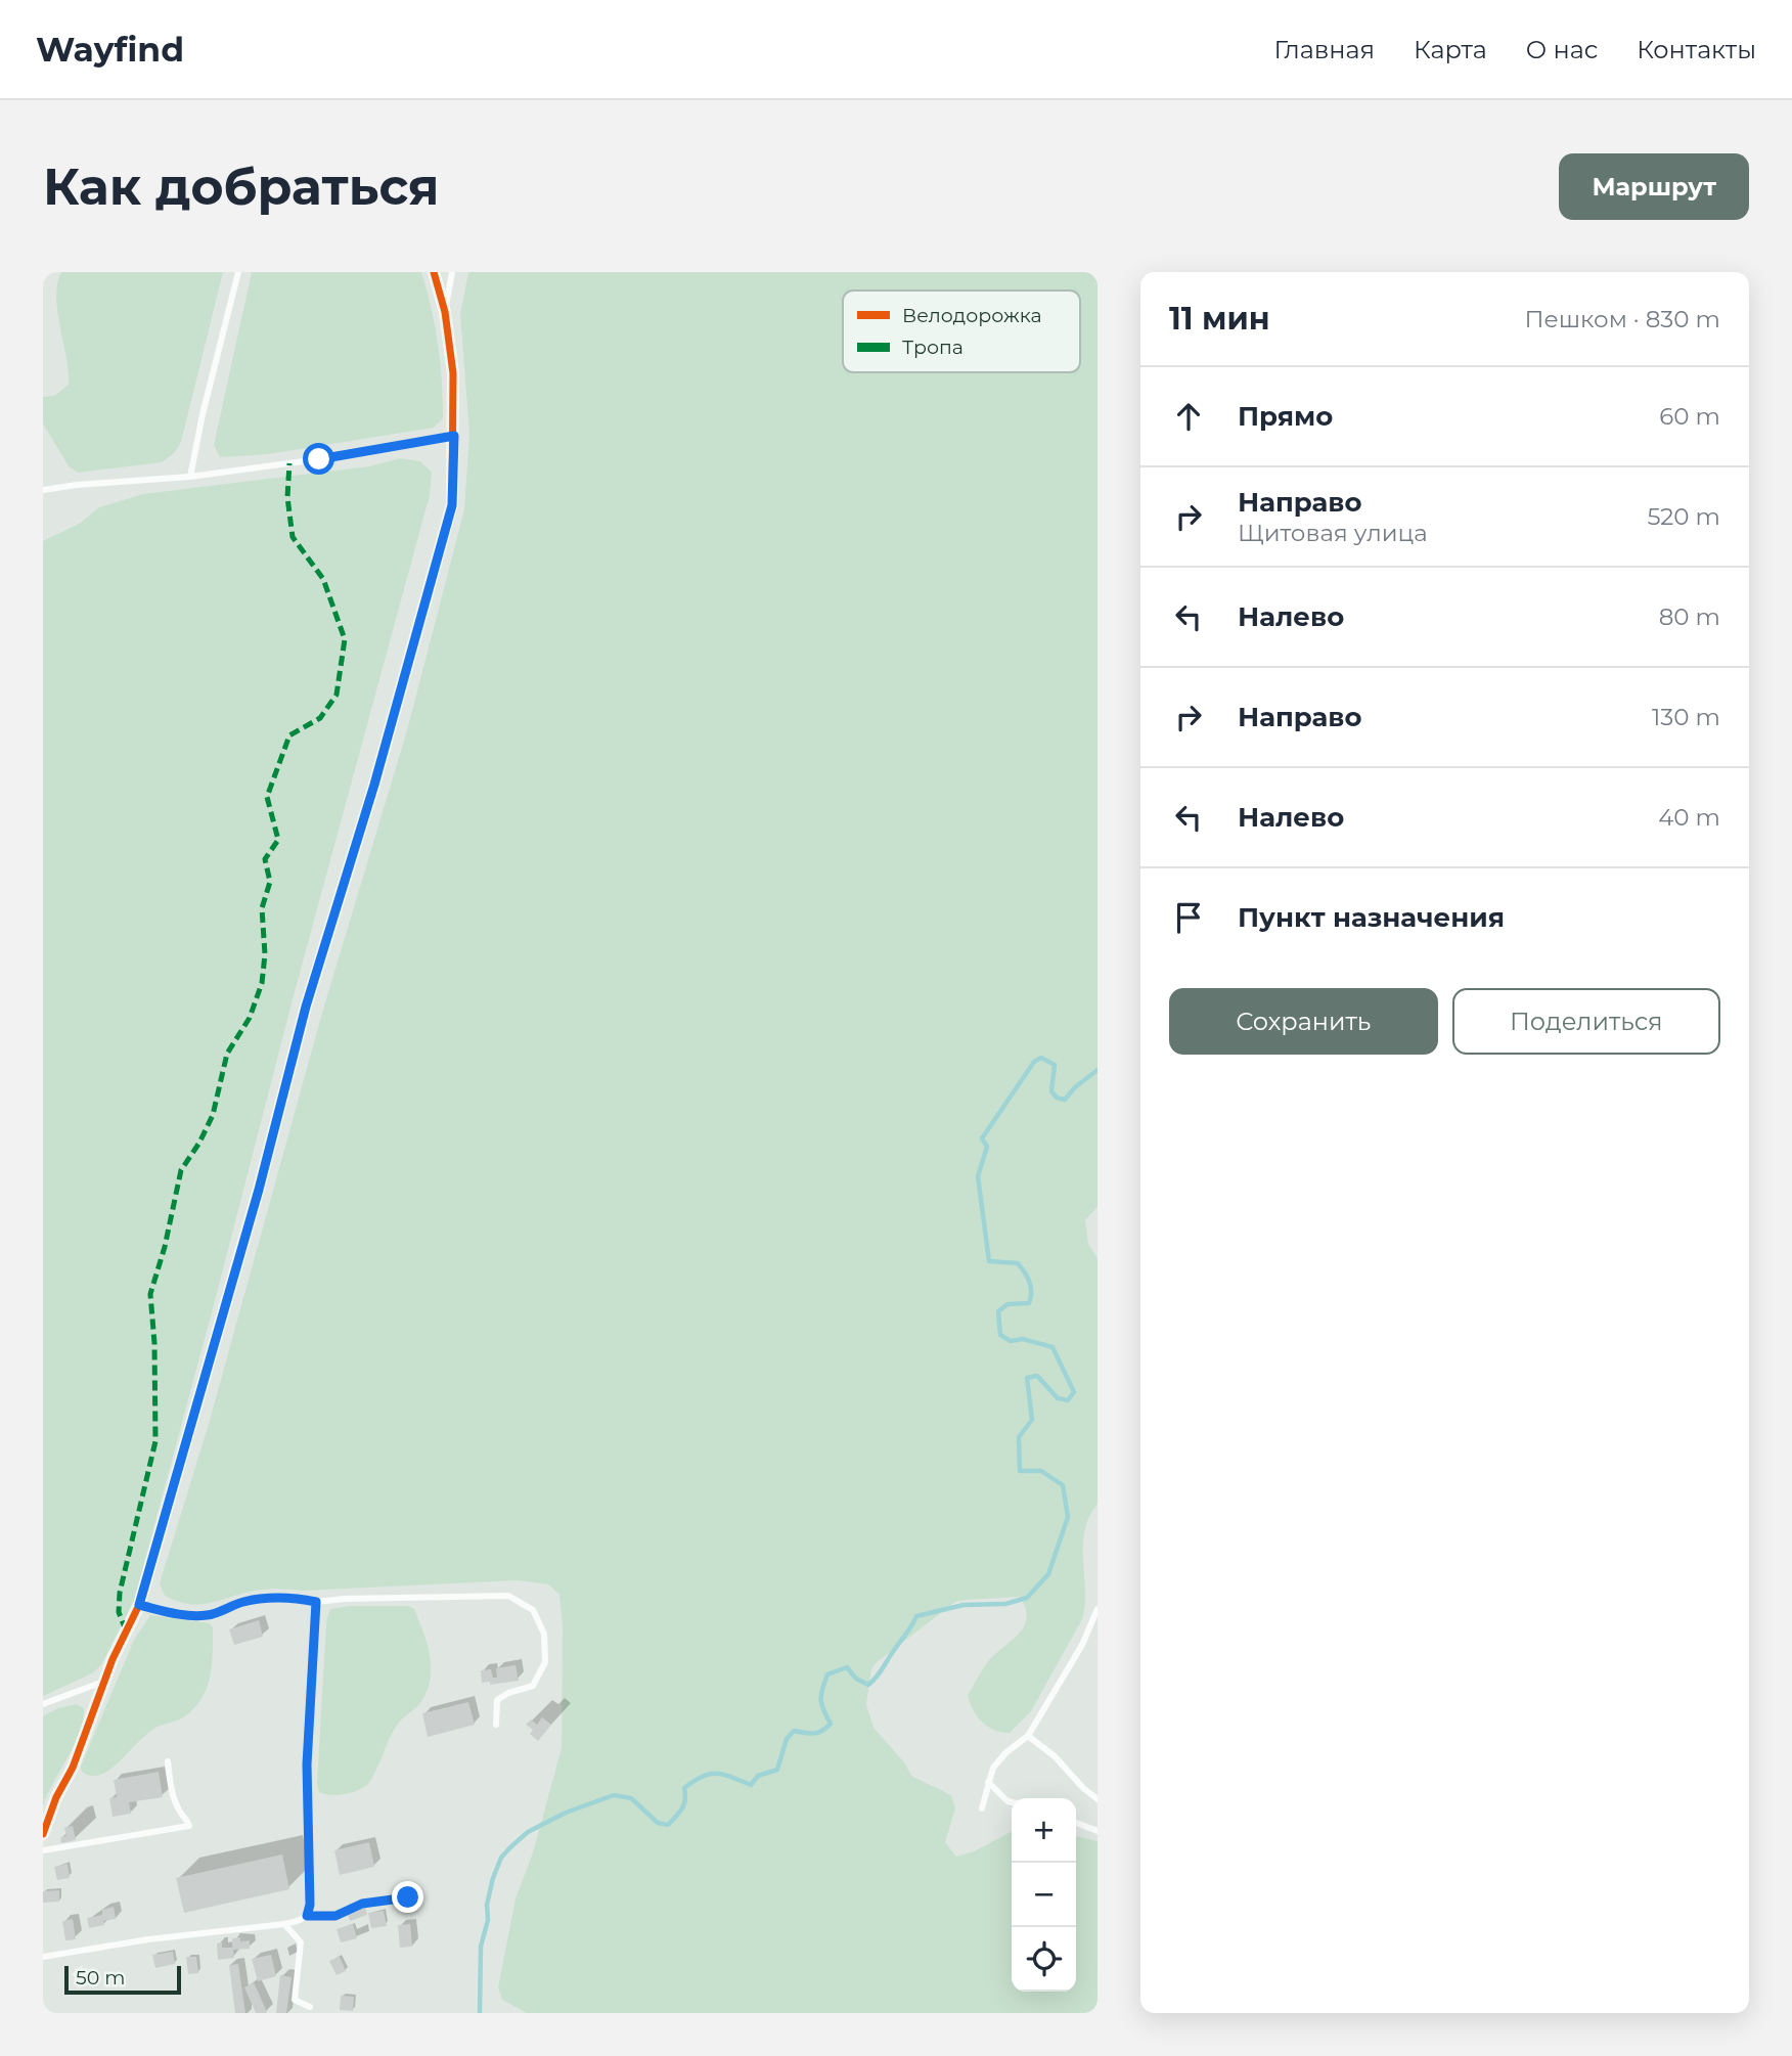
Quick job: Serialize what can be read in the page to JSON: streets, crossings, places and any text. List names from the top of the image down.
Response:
{
  "legend": ["Велодорожка", "Тропа"],
  "scale_bar": "50 m",
  "page": {
    "header": "Wayfind",
    "nav": [
      "Главная",
      "Карта",
      "О нас",
      "Контакты"
    ],
    "buttons": [
      "Маршрут",
      ["Сохранить", "Поделиться"]
    ],
    "title": "Как добраться",
    "heading": ["11 мин", "Пешком · 830 m"],
    "list": [
      ["Прямо", "60 m"],
      ["Направо", "Щитовая улица", "520 m"],
      ["Налево", "80 m"],
      ["Направо", "130 m"],
      ["Налево", "40 m"],
      "Пункт назначения"
    ],
    "map_buttons": ["+", "−"],
    "scale": "50 m"
  }
}
